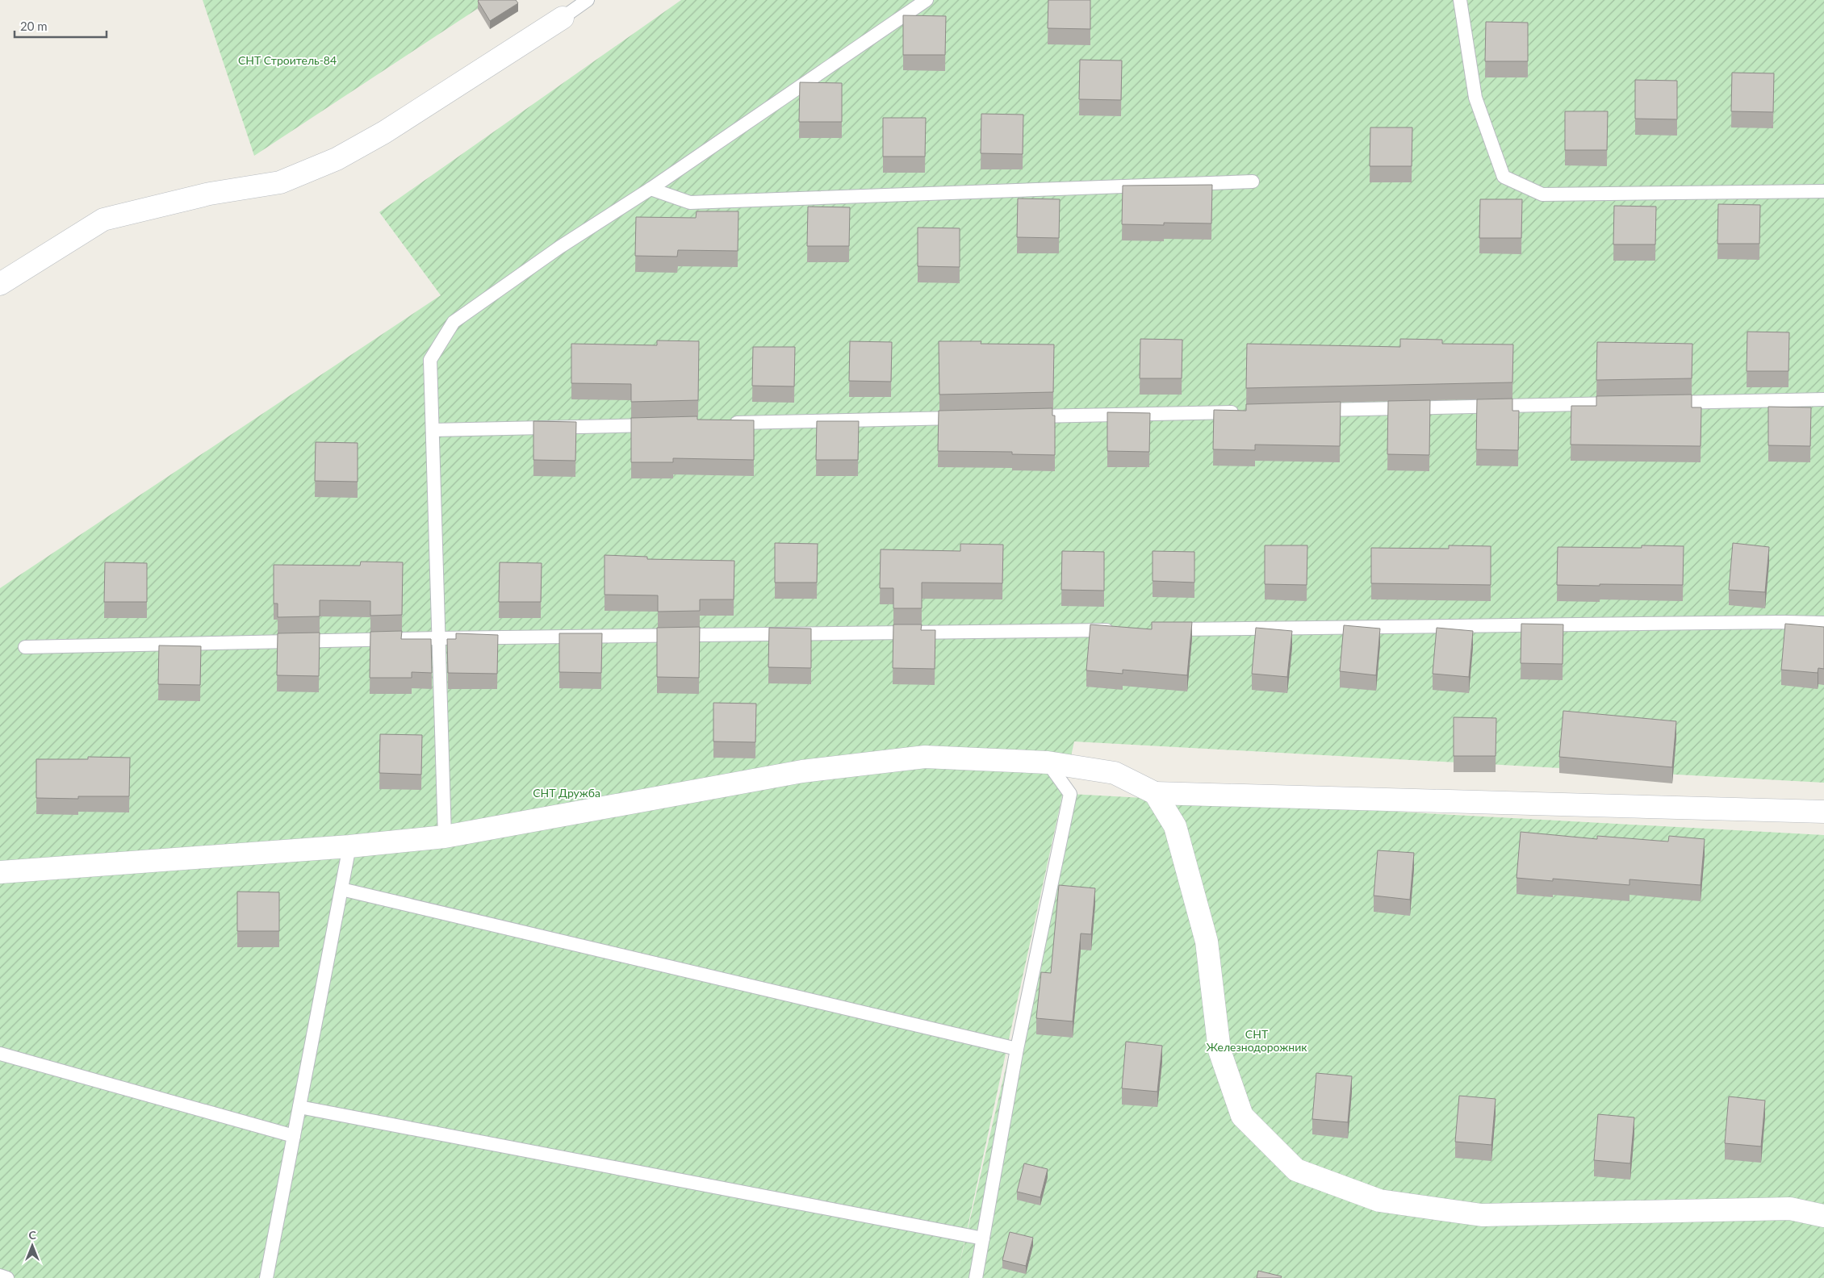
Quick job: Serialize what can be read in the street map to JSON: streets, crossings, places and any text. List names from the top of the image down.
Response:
{
  "parks": ["СНТ Строитель-84", "СНТ Дружба", "СНТ Железнодорожник"],
  "scale_bar": "20 m",
  "north": "top"
}
